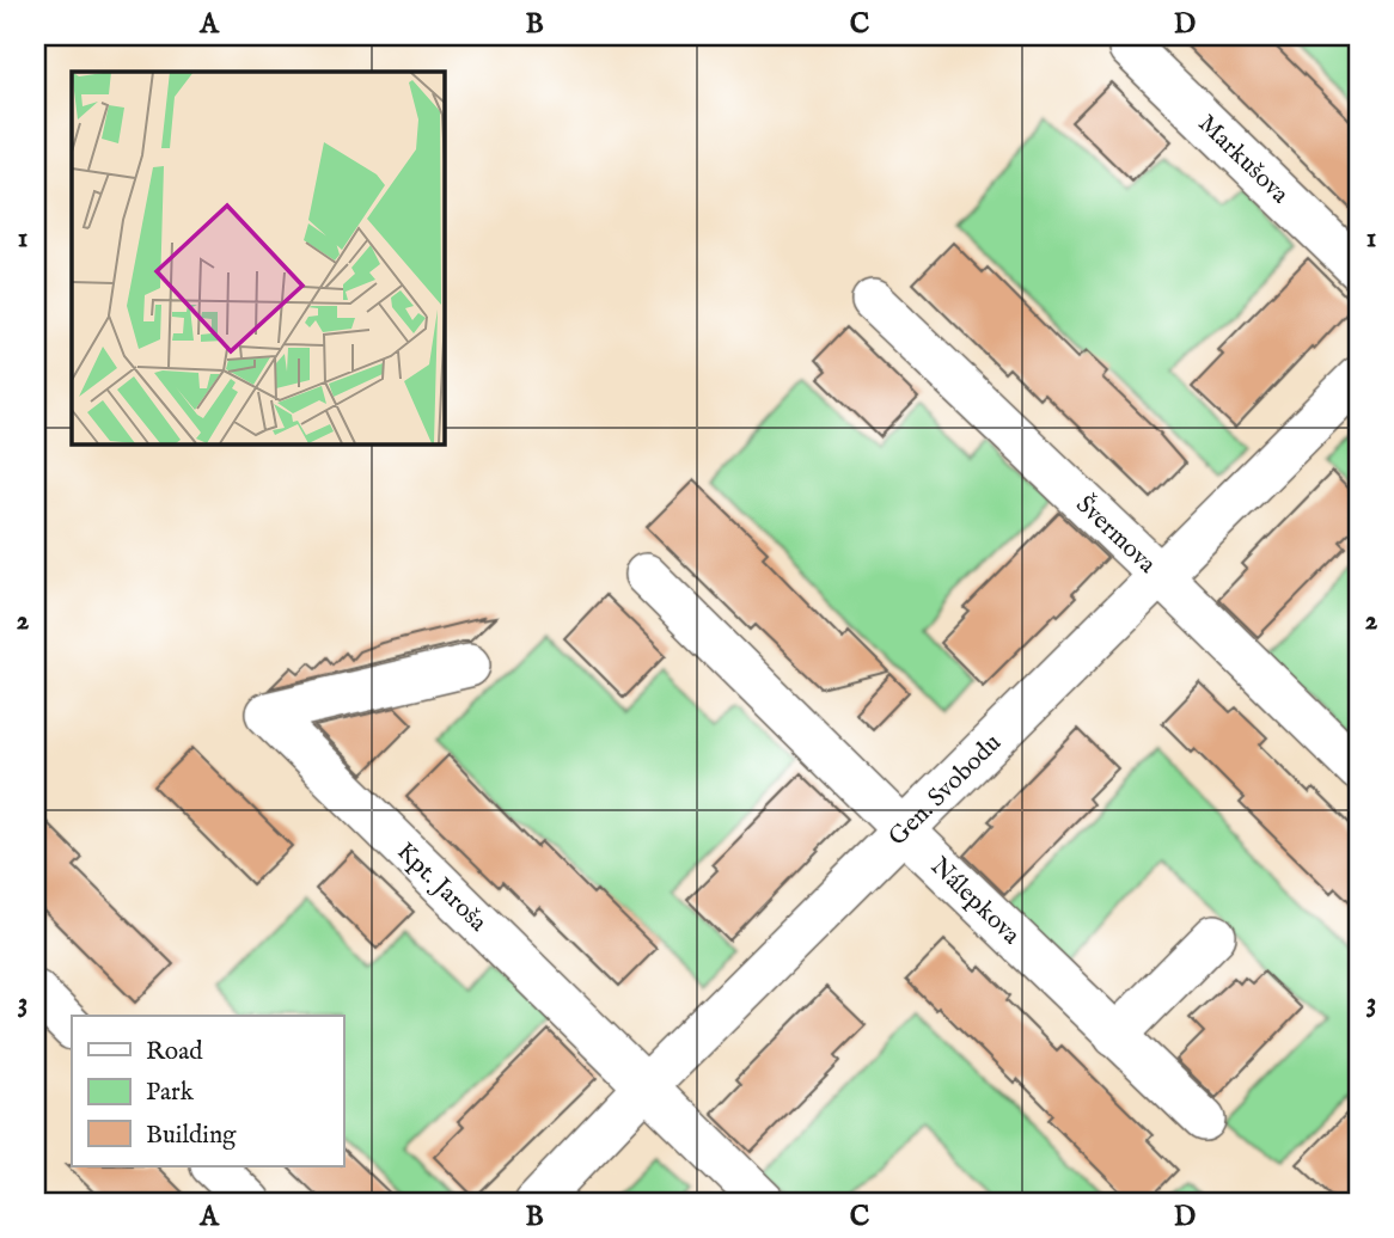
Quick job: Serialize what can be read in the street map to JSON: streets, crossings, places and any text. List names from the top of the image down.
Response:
{
  "streets": {
    "street": [
      "Markušova",
      "Švermova",
      "Gen. Svobodu",
      "Kpt. Jaroša",
      "Nálepkova"
    ]
  },
  "crossings": [
    ["Švermova", "Gen. Svobodu"],
    ["Gen. Svobodu", "Kpt. Jaroša"],
    ["Gen. Svobodu", "Nálepkova"]
  ],
  "legend": ["Road", "Park", "Building"],
  "grid": {
    "columns": [
      "A",
      "B",
      "C",
      "D"
    ],
    "rows": ["1", "2", "3"]
  }
}
